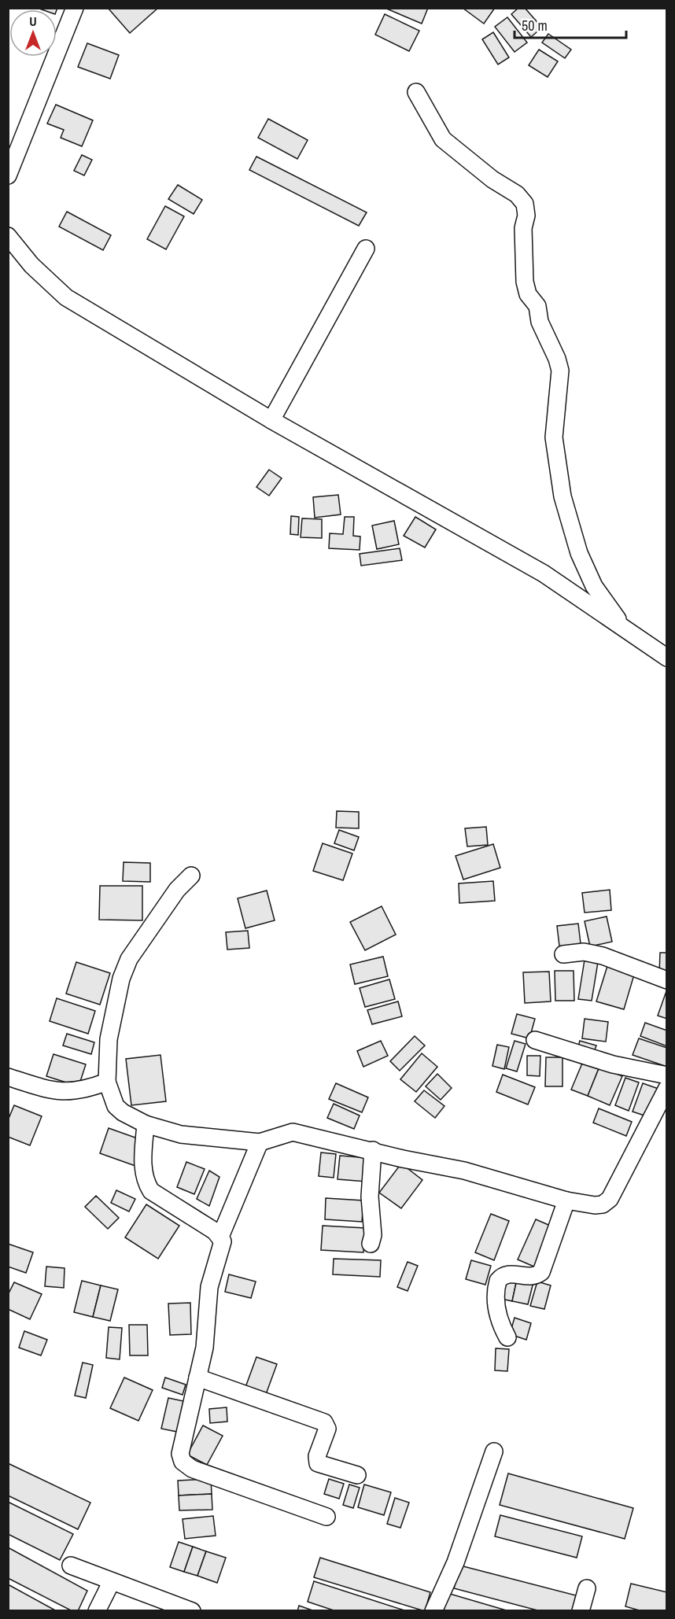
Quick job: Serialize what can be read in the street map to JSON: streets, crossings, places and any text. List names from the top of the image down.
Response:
{
  "scale_bar": "50 m",
  "north": "top"
}
